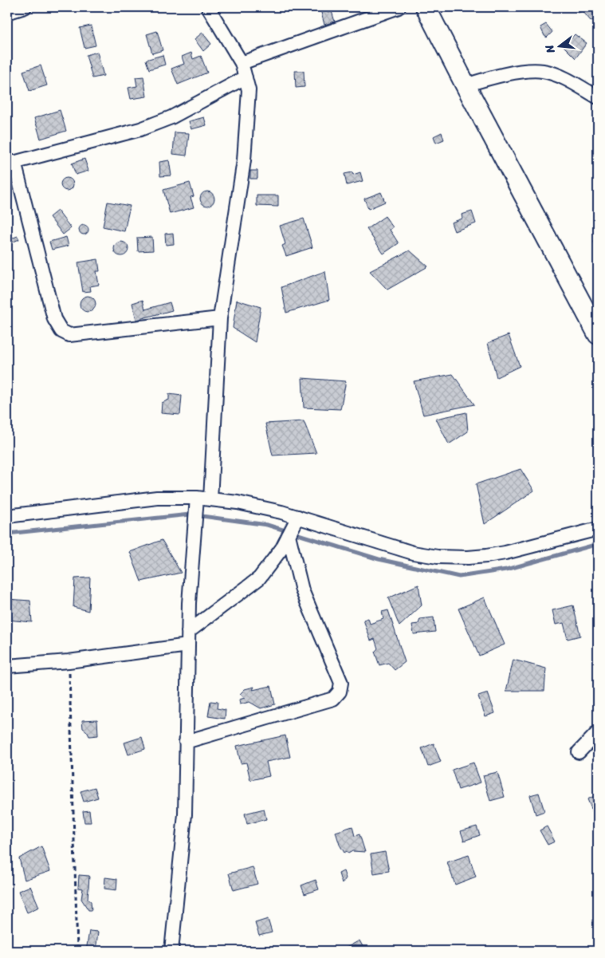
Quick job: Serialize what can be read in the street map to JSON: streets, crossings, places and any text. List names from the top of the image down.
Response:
{
  "north": "left"
}
